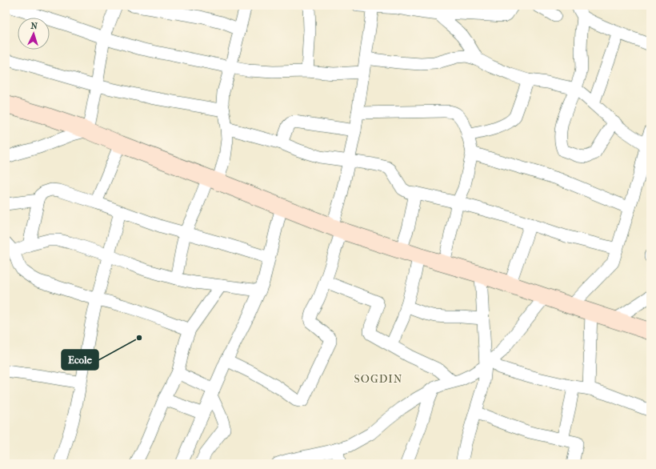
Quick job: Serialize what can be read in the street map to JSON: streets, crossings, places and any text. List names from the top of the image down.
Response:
{
  "districts": ["SOGDIN"],
  "places": ["Ecole"],
  "north": "top"
}
